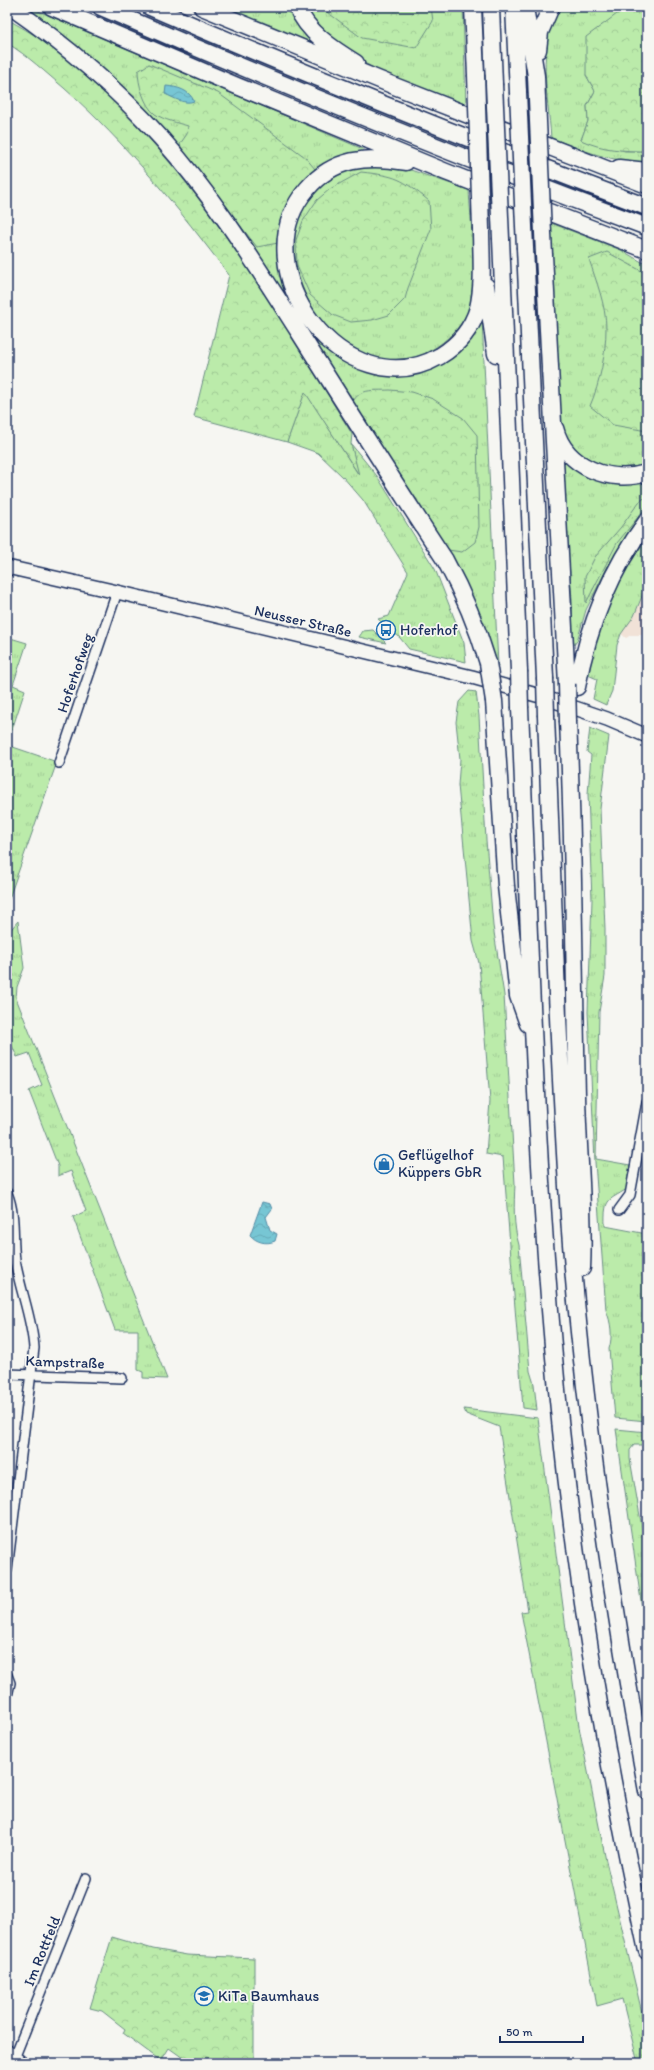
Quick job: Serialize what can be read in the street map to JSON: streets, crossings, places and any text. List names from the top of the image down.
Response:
{
  "streets": {
    "main road": ["Neusser Straße"],
    "street": ["Hoferhofweg", "Kampstraße", "Im Rottfeld"]
  },
  "crossings": [
    ["Neusser Straße", "Hoferhofweg"]
  ],
  "places": {
    "bus stop": ["Hoferhof"],
    "shop": ["Geflügelhof Küppers GbR"],
    "school or university": ["KiTa Baumhaus"]
  },
  "scale_bar": "50 m"
}
